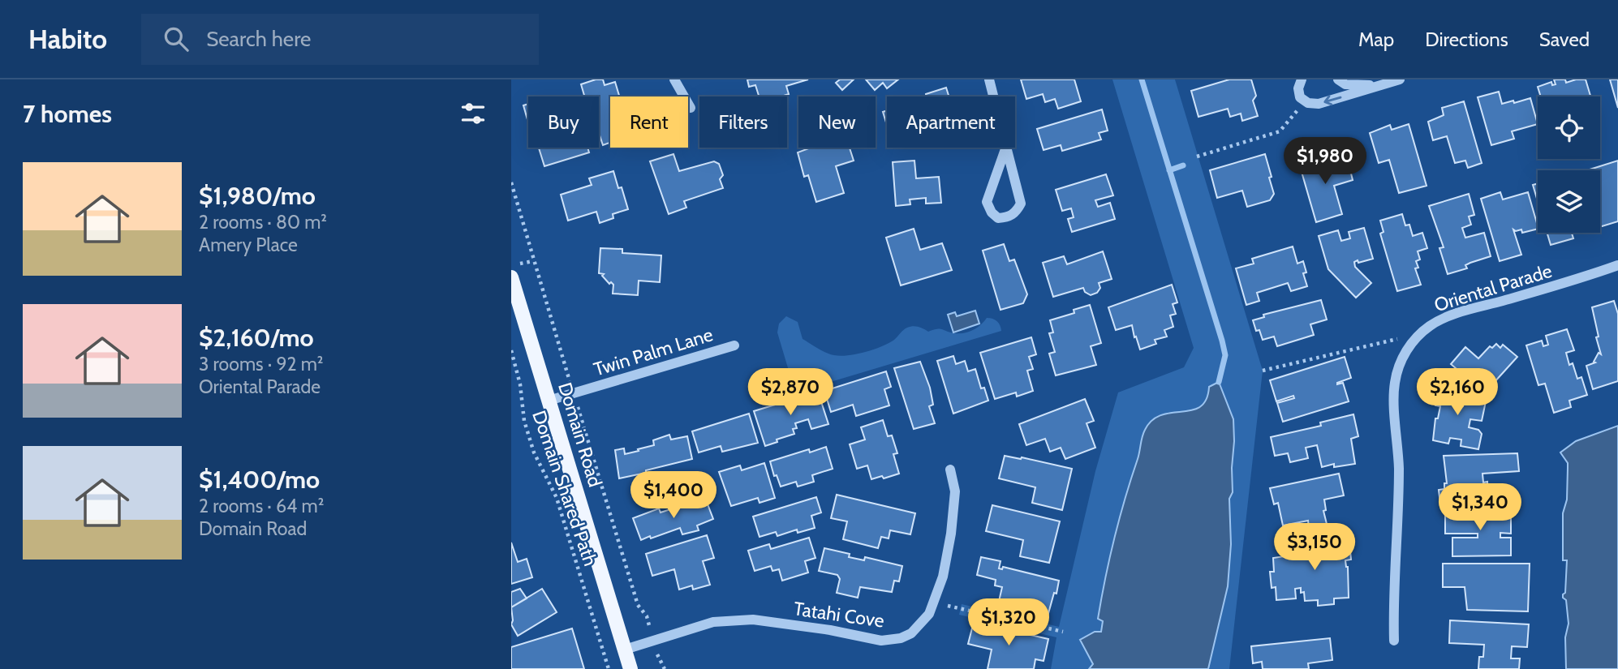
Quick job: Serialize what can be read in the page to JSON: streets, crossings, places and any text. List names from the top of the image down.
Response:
{
  "streets": {
    "main road": ["Domain Road"],
    "street": ["Oriental Parade", "Twin Palm Lane", "Tatahi Cove"],
    "path": ["Domain Shared Path"]
  },
  "crossings": [
    ["Twin Palm Lane", "Domain Road"],
    ["Domain Road", "Tatahi Cove"]
  ],
  "page": {
    "header": "Habito",
    "search": "Search here",
    "nav": ["Map", "Directions", "Saved"],
    "heading": "7 homes",
    "chip": [
      "Buy",
      "Rent",
      "Filters",
      "New",
      "Apartment"
    ],
    "price": [
      "$1,980",
      "$2,870",
      "$2,160",
      "$1,400",
      "$1,340",
      "$3,150",
      "$1,320"
    ],
    "list": [
      {
        "name": "$1,980/mo",
        "note": "2 rooms · 80 m² · Amery Place"
      },
      {
        "name": "$2,160/mo",
        "note": "3 rooms · 92 m² · Oriental Parade"
      },
      {
        "name": "$1,400/mo",
        "note": "2 rooms · 64 m² · Domain Road"
      }
    ]
  }
}
